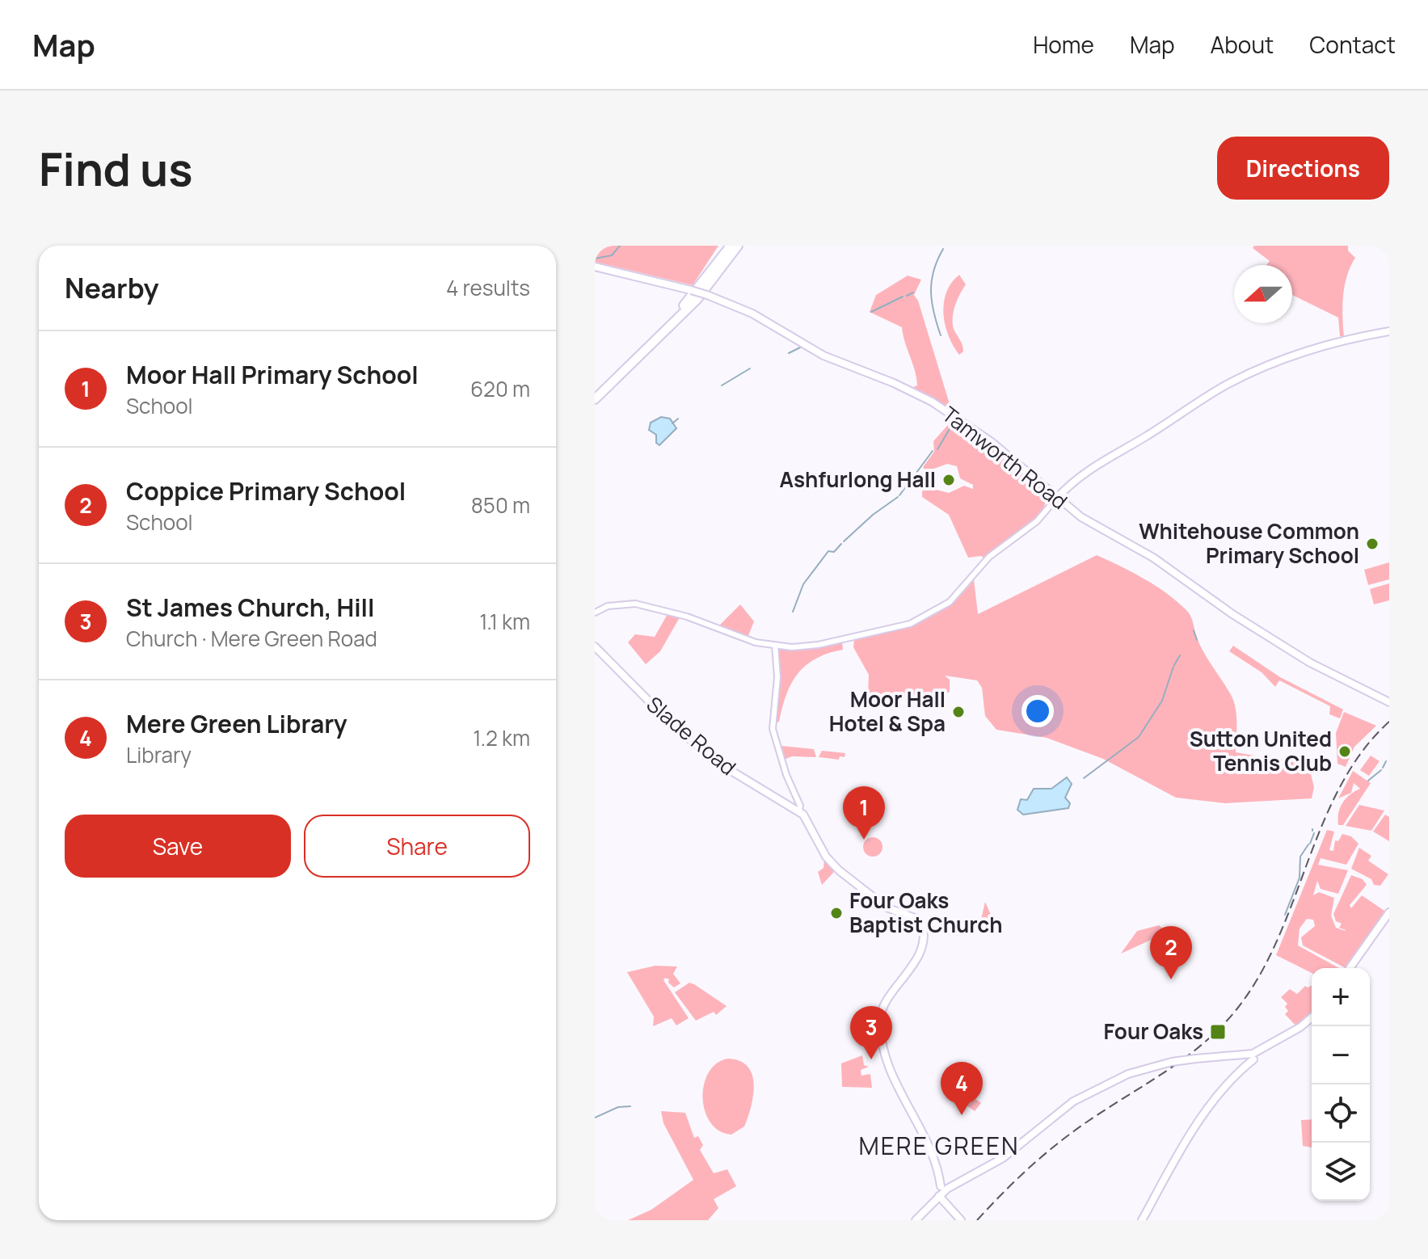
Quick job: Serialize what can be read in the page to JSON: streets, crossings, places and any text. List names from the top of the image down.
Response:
{
  "streets": {
    "main road": ["Tamworth Road", "Slade Road"]
  },
  "districts": ["MERE GREEN"],
  "places": {
    "other": [
      "Ashfurlong Hall",
      "Whitehouse Common Primary School",
      "Moor Hall Hotel & Spa",
      "Sutton United Tennis Club",
      "Four Oaks Baptist Church"
    ],
    "transit": ["Four Oaks"]
  },
  "north": "left",
  "page": {
    "header": "Map",
    "nav": [
      "Home",
      "Map",
      "About",
      "Contact"
    ],
    "buttons": [
      "Directions",
      ["Save", "Share"]
    ],
    "title": "Find us",
    "heading": ["Nearby", "4 results"],
    "list": [
      {
        "mark": "1",
        "name": "Moor Hall Primary School",
        "note": "School",
        "value": "620 m"
      },
      {
        "mark": "2",
        "name": "Coppice Primary School",
        "note": "School",
        "value": "850 m"
      },
      {
        "mark": "3",
        "name": "St James Church, Hill",
        "note": "Church · Mere Green Road",
        "value": "1.1 km"
      },
      {
        "mark": "4",
        "name": "Mere Green Library",
        "note": "Library",
        "value": "1.2 km"
      }
    ],
    "pins": [
      "1",
      "2",
      "3",
      "4"
    ],
    "map_buttons": ["+", "−"]
  }
}
